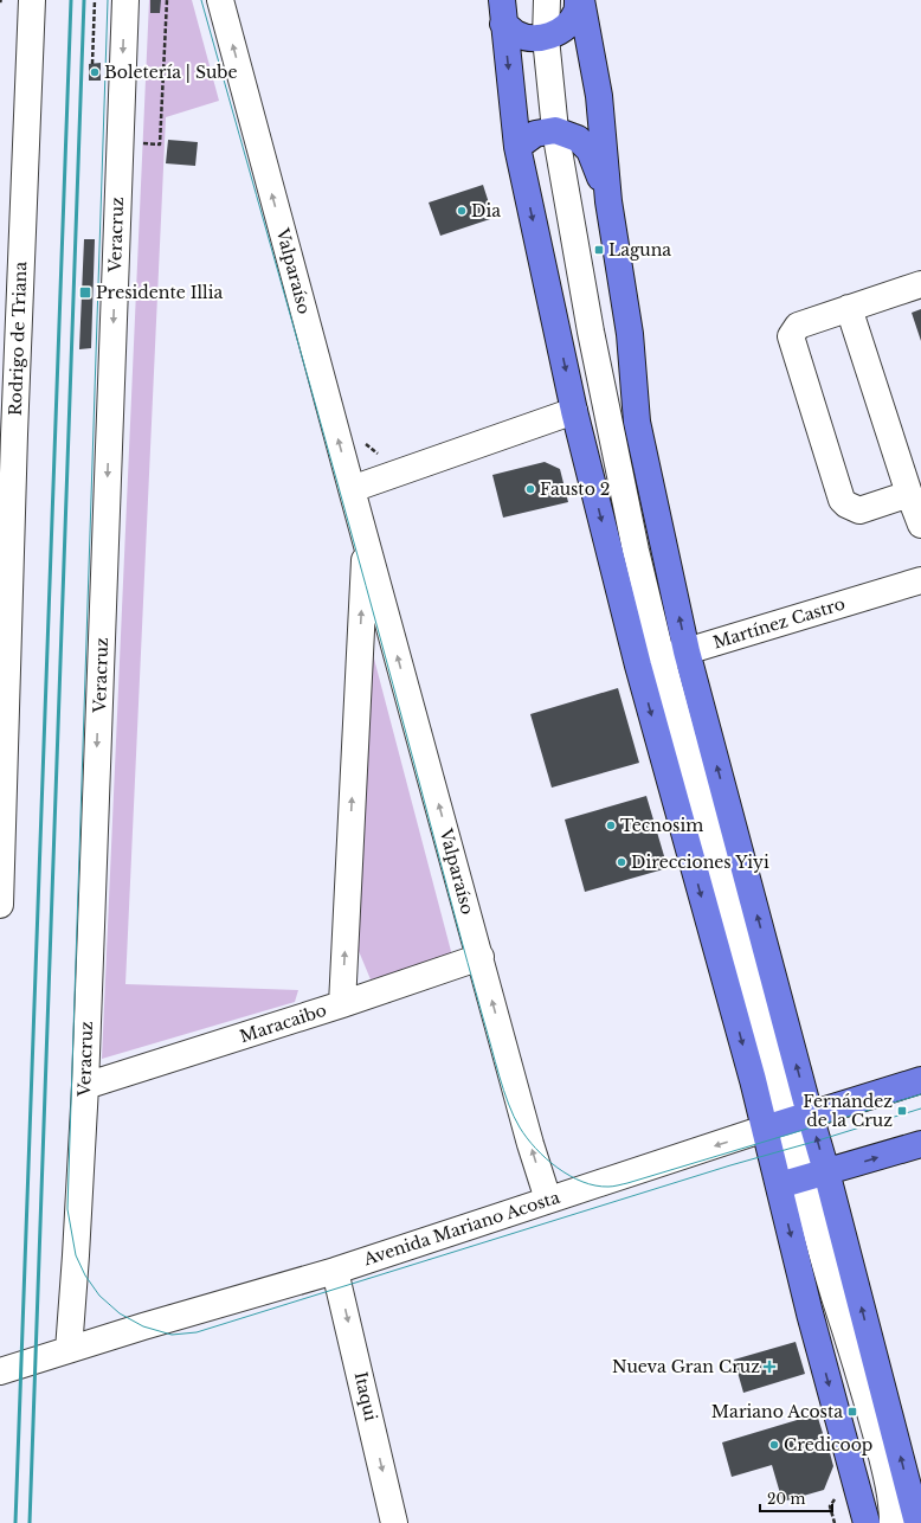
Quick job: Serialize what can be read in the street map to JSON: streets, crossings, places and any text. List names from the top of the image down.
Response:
{
  "streets": {
    "main road": ["Avenida Mariano Acosta"],
    "street": [
      "Veracruz",
      "Valparaíso",
      "Rodrigo de Triana",
      "Martínez Castro",
      "Maracaibo",
      "Itaqui"
    ]
  },
  "crossings": [
    ["Veracruz", "Maracaibo"],
    ["Veracruz", "Avenida Mariano Acosta"],
    ["Valparaíso", "Maracaibo"],
    ["Valparaíso", "Avenida Mariano Acosta"],
    ["Avenida Mariano Acosta", "Itaqui"]
  ],
  "one_way": ["Veracruz", "Valparaíso", "Itaqui"],
  "places": {
    "other": [
      "Boletería | Sube",
      "Dia",
      "Fausto 2",
      "Tecnosim",
      "Direcciones Yiyi",
      "Credicoop"
    ],
    "transit": [
      "Laguna",
      "Presidente Illia",
      "Fernández de la Cruz",
      "Mariano Acosta"
    ],
    "health": ["Nueva Gran Cruz"]
  },
  "scale_bar": "20 m"
}
